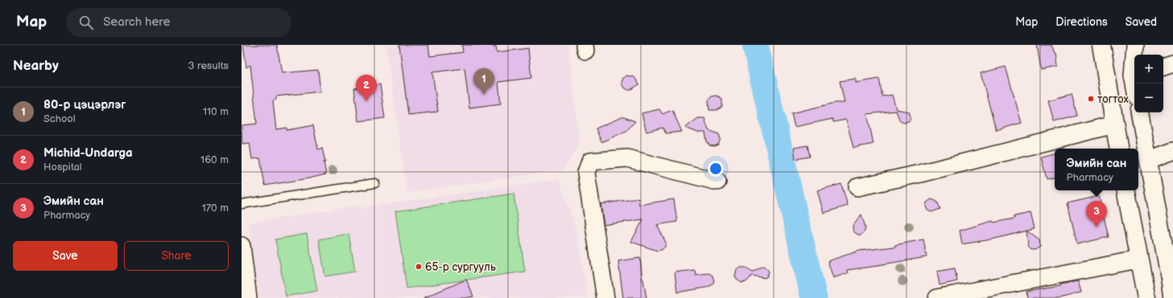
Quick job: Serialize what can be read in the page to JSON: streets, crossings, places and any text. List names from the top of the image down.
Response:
{
  "places": ["тогтох", "65-р сургууль"],
  "page": {
    "header": "Map",
    "search": "Search here",
    "nav": ["Map", "Directions", "Saved"],
    "heading": ["Nearby", "3 results"],
    "map_buttons": ["+", "−"],
    "pins": ["1", "2", "3"],
    "list": [
      {
        "mark": "1",
        "name": "80-р цэцэрлэг",
        "note": "School",
        "value": "110 m"
      },
      {
        "mark": "2",
        "name": "Michid-Undarga",
        "note": "Hospital",
        "value": "160 m"
      },
      {
        "mark": "3",
        "name": "Эмийн сан",
        "note": "Pharmacy",
        "value": "170 m"
      }
    ],
    "popup": ["Эмийн сан", "Pharmacy"],
    "buttons": ["Save", "Share"]
  }
}
